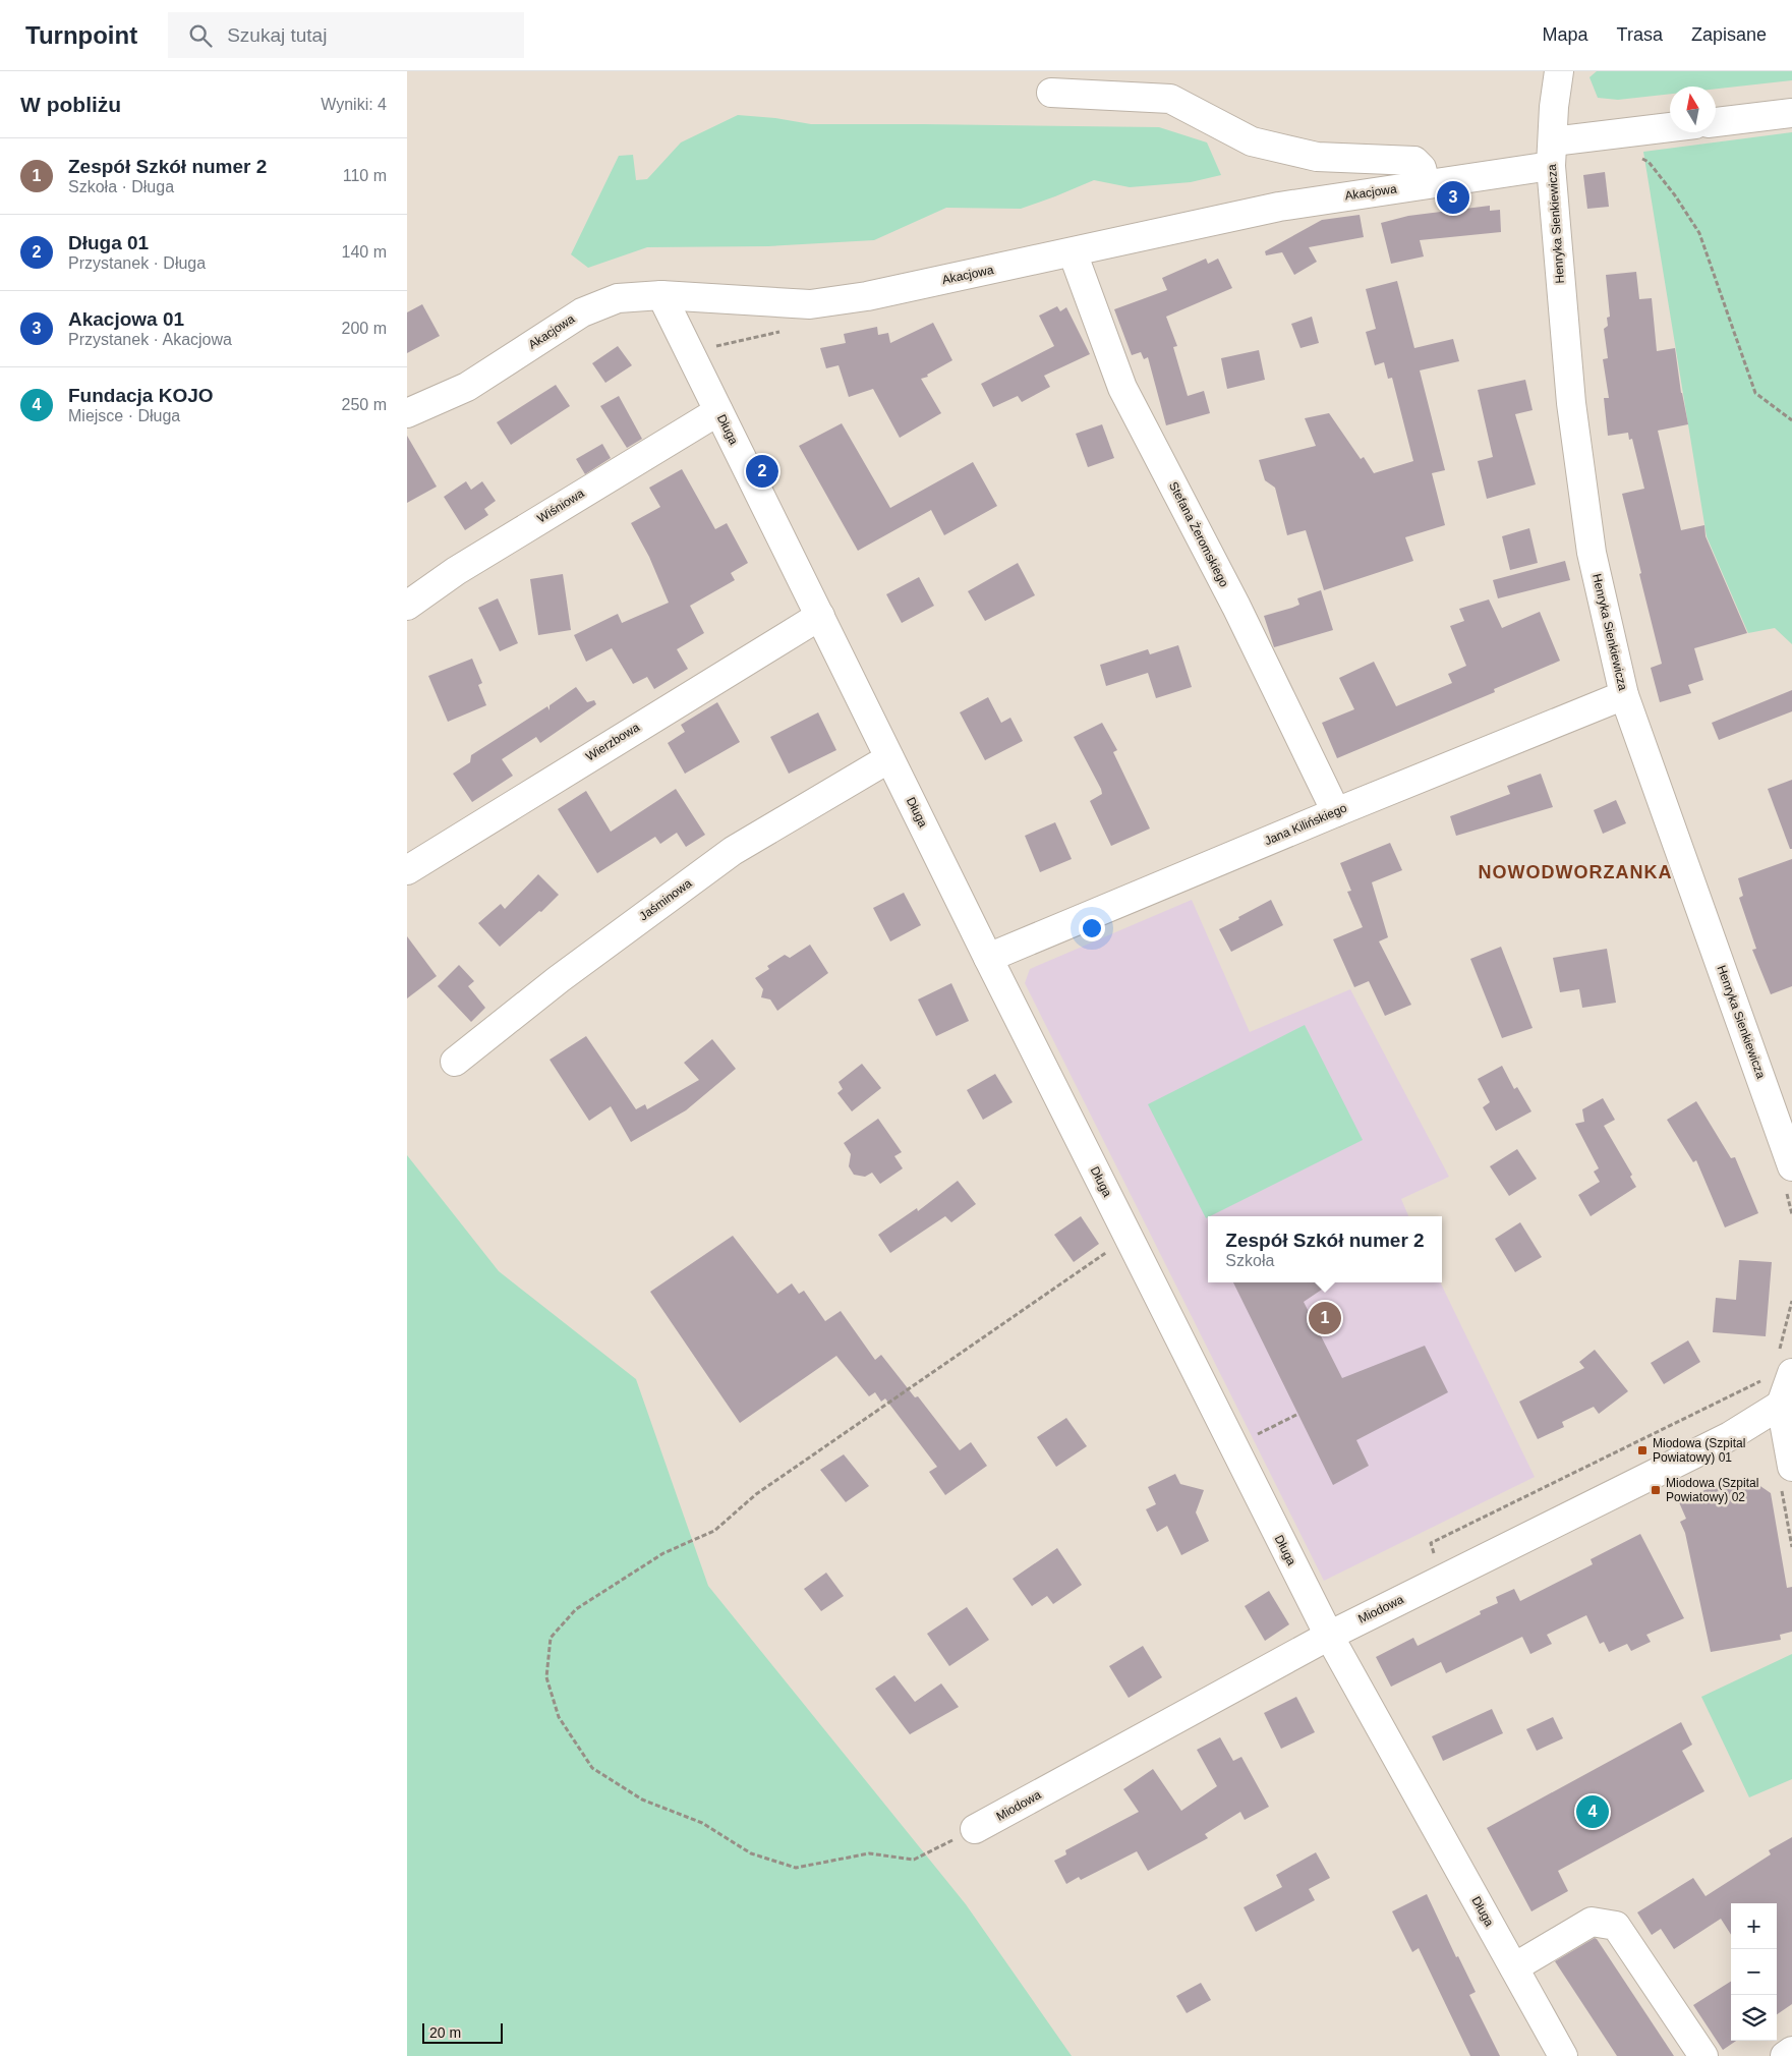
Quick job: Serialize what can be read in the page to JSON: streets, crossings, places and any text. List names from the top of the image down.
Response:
{
  "streets": {
    "street": [
      "Akacjowa",
      "Henryka Sienkiewicza",
      "Długa",
      "Wiśniowa",
      "Stefana Żeromskiego",
      "Wierzbowa",
      "Jana Kilińskiego",
      "Jaśminowa",
      "Miodowa"
    ]
  },
  "crossings": [
    ["Akacjowa", "Henryka Sienkiewicza"],
    ["Akacjowa", "Długa"],
    ["Akacjowa", "Stefana Żeromskiego"],
    ["Henryka Sienkiewicza", "Jana Kilińskiego"],
    ["Długa", "Wiśniowa"],
    ["Długa", "Wierzbowa"],
    ["Długa", "Jana Kilińskiego"],
    ["Długa", "Jaśminowa"],
    ["Długa", "Miodowa"],
    ["Stefana Żeromskiego", "Jana Kilińskiego"]
  ],
  "districts": ["NOWODWORZANKA"],
  "places": {
    "transit": ["Miodowa (Szpital Powiatowy) 01", "Miodowa (Szpital Powiatowy) 02"]
  },
  "scale_bar": "20 m",
  "north": "top",
  "page": {
    "header": "Turnpoint",
    "search": "Szukaj tutaj",
    "nav": ["Mapa", "Trasa", "Zapisane"],
    "heading": ["W pobliżu", "Wyniki: 4"],
    "list": [
      {
        "mark": "1",
        "name": "Zespół Szkół numer 2",
        "note": "Szkoła · Długa",
        "value": "110 m"
      },
      {
        "mark": "2",
        "name": "Długa 01",
        "note": "Przystanek · Długa",
        "value": "140 m"
      },
      {
        "mark": "3",
        "name": "Akacjowa 01",
        "note": "Przystanek · Akacjowa",
        "value": "200 m"
      },
      {
        "mark": "4",
        "name": "Fundacja KOJO",
        "note": "Miejsce · Długa",
        "value": "250 m"
      }
    ],
    "pins": [
      "3",
      "2",
      "1",
      "4"
    ],
    "popup": ["Zespół Szkół numer 2", "Szkoła"],
    "map_buttons": ["+", "−"],
    "scale": "20 m"
  }
}
